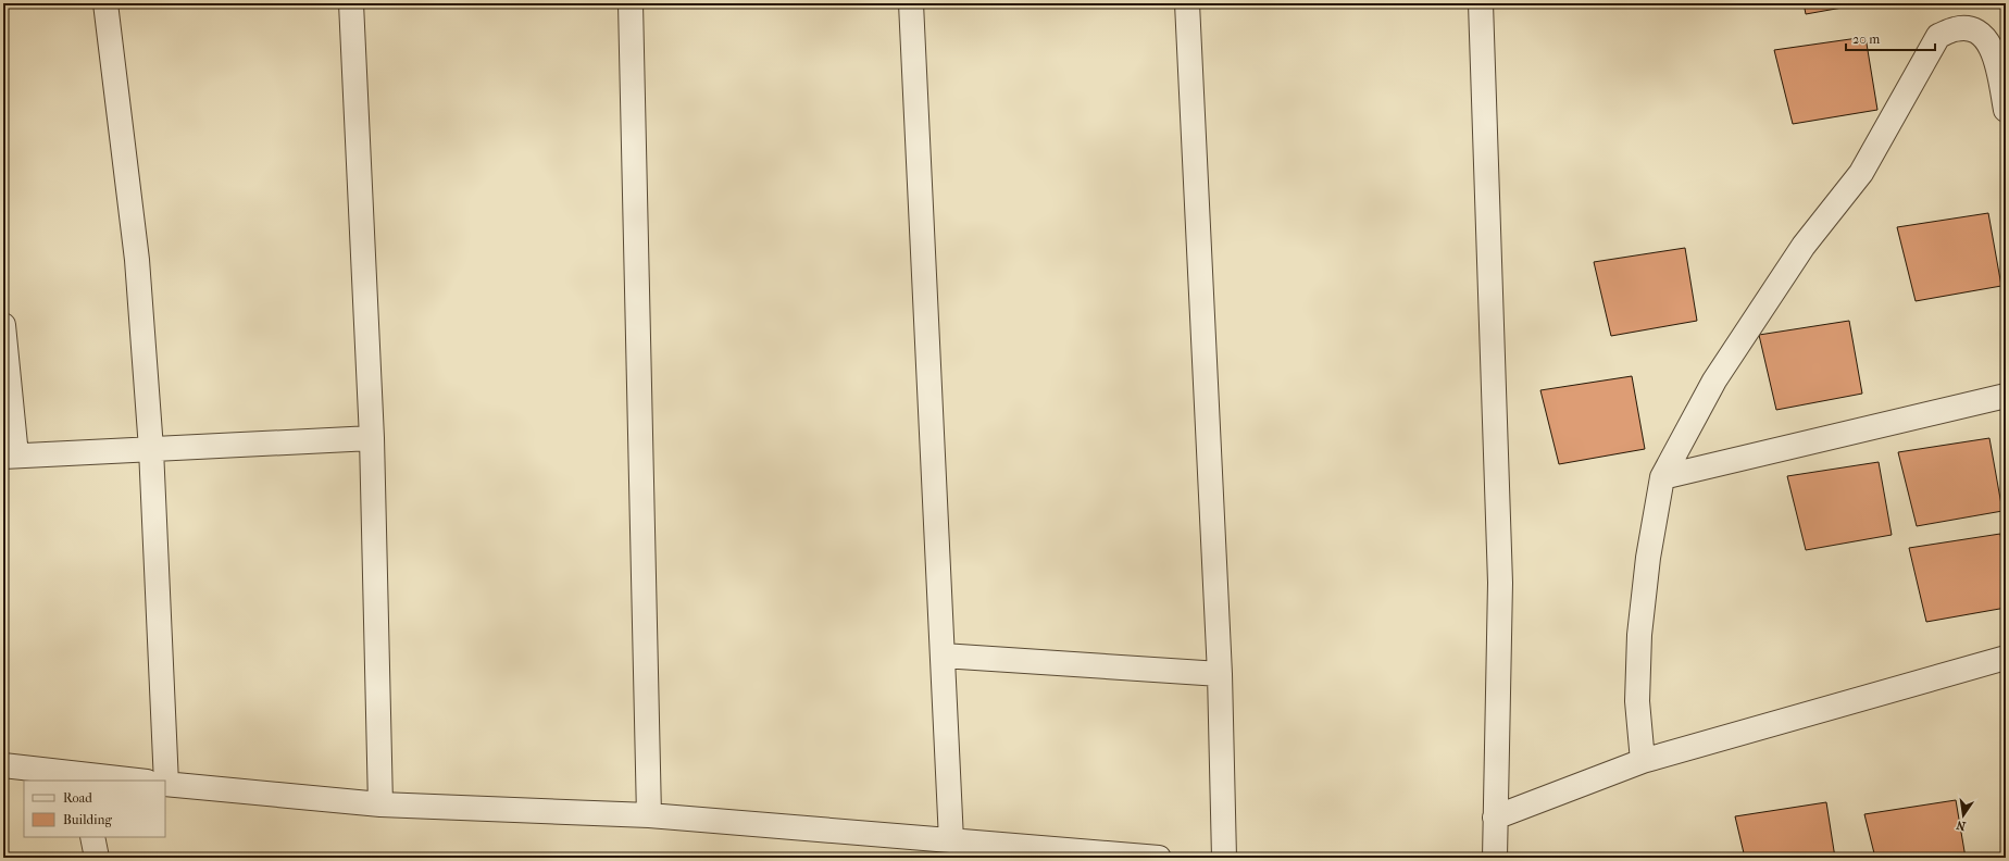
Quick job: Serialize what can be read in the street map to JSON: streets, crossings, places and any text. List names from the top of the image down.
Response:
{
  "legend": ["Road", "Building"],
  "scale_bar": "20 m",
  "north": "bottom"
}
